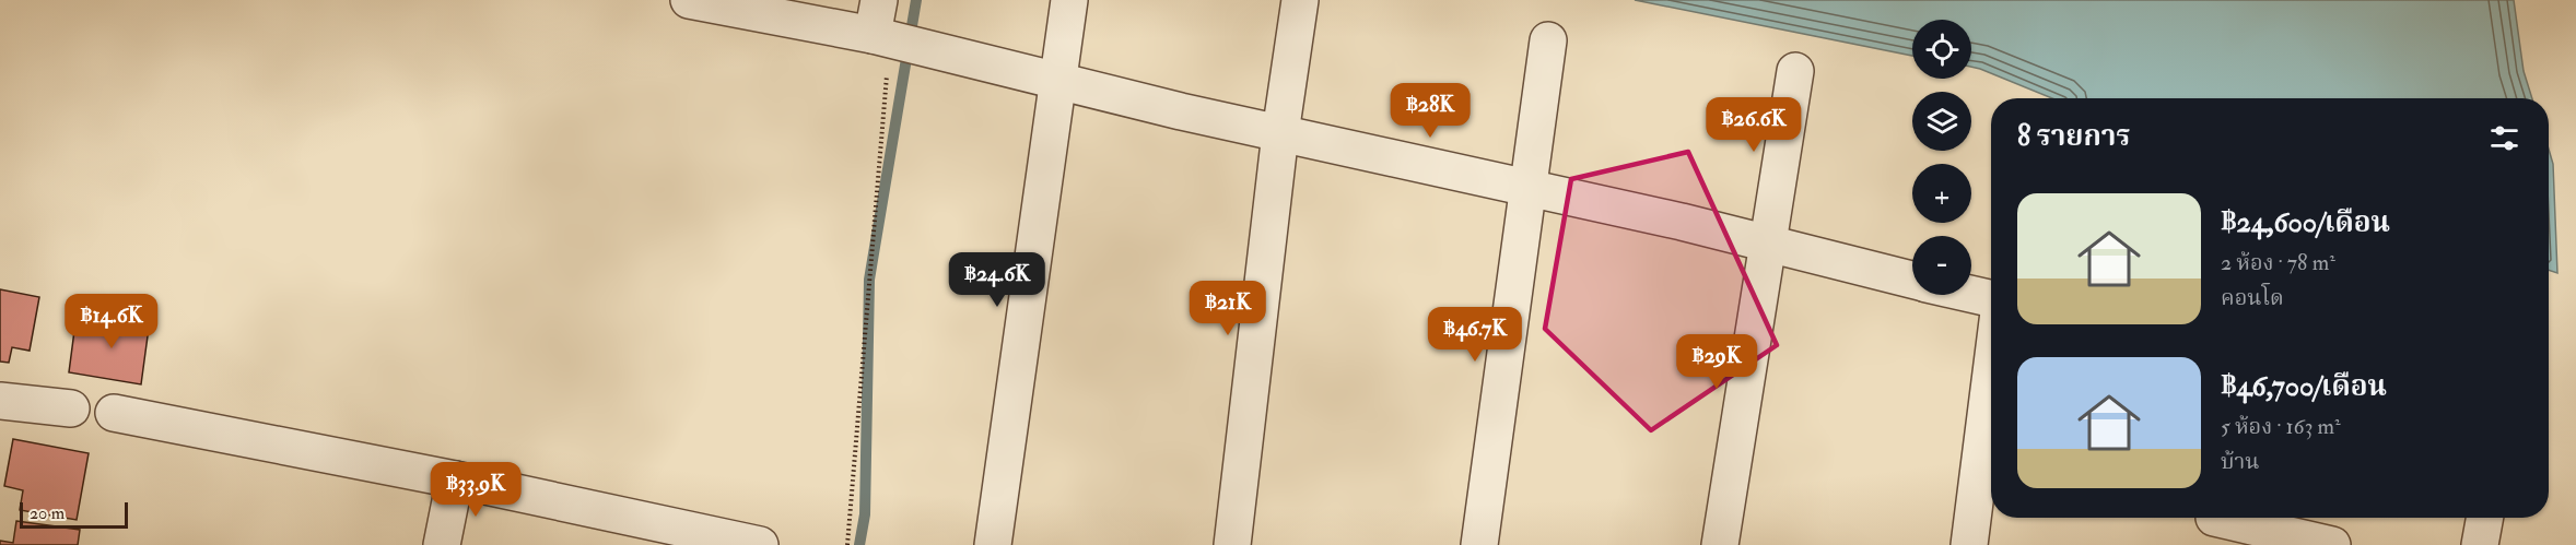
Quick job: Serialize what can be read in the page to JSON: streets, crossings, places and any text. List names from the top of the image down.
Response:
{
  "scale_bar": "20 m",
  "page": {
    "map_buttons": ["+", "−"],
    "price": [
      "฿28K",
      "฿26.6K",
      "฿24.6K",
      "฿21K",
      "฿14.6K",
      "฿46.7K",
      "฿29K",
      "฿33.9K"
    ],
    "heading": "8 รายการ",
    "list": [
      {
        "name": "฿24,600/เดือน",
        "note": "2 ห้อง · 78 m² · คอนโด"
      },
      {
        "name": "฿46,700/เดือน",
        "note": "5 ห้อง · 163 m² · บ้าน"
      }
    ],
    "scale": "20 m"
  }
}
